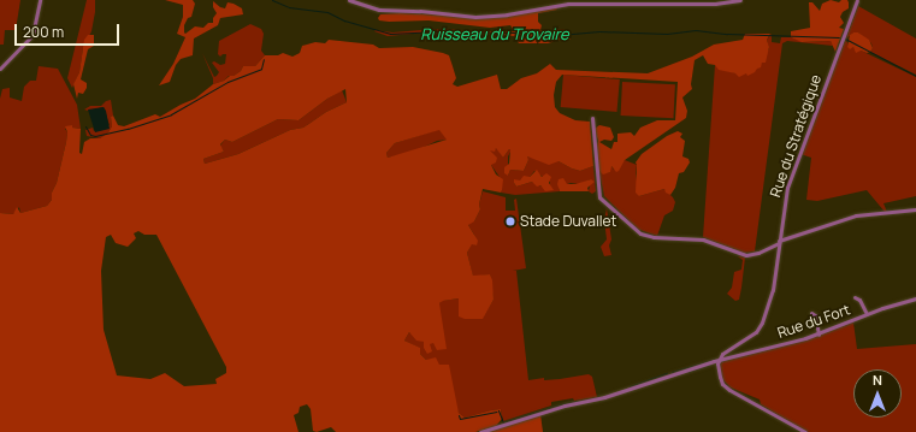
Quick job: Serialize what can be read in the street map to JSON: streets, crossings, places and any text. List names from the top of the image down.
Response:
{
  "streets": {
    "street": ["Rue du Stratégique", "Rue du Fort"]
  },
  "crossings": [
    ["Rue du Stratégique", "Rue du Fort"]
  ],
  "water": ["Ruisseau du Trovaire"],
  "places": ["Stade Duvallet"],
  "scale_bar": "200 m",
  "north": "top"
}
